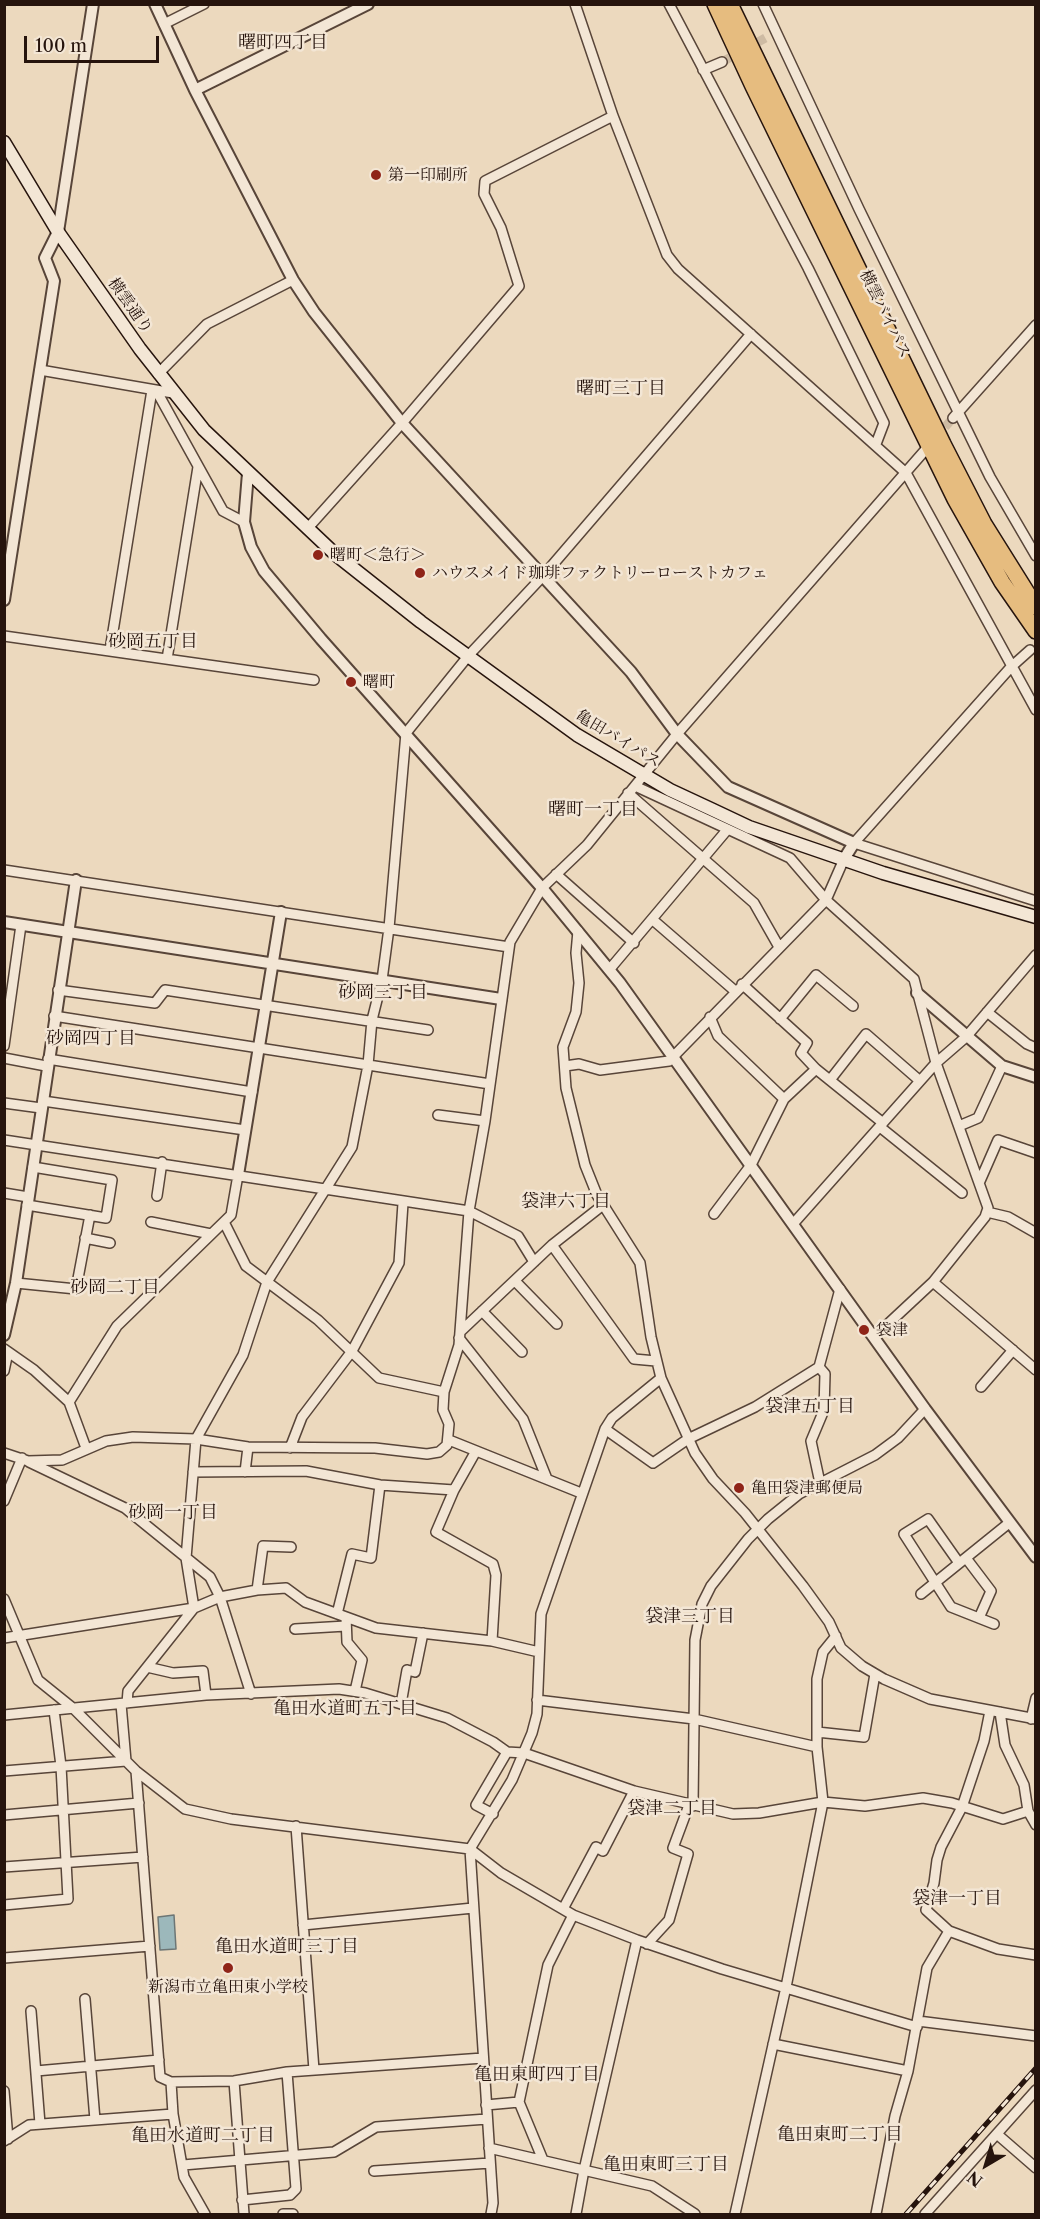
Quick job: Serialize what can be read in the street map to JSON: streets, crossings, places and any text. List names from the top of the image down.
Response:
{
  "streets": {
    "highway": ["横雲バイパス"],
    "main road": ["横雲通り", "亀田バイパス"]
  },
  "crossings": [
    ["横雲通り", "亀田バイパス"]
  ],
  "districts": [
    "曙町四丁目",
    "曙町三丁目",
    "砂岡五丁目",
    "曙町一丁目",
    "砂岡三丁目",
    "砂岡四丁目",
    "袋津六丁目",
    "砂岡二丁目",
    "袋津五丁目",
    "砂岡一丁目",
    "袋津三丁目",
    "亀田水道町五丁目",
    "袋津二丁目",
    "袋津一丁目",
    "亀田水道町三丁目",
    "亀田東町四丁目",
    "亀田東町二丁目",
    "亀田水道町二丁目",
    "亀田東町三丁目"
  ],
  "places": [
    "第一印刷所",
    "曙町＜急行＞",
    "ハウスメイド珈琲ファクトリーローストカフェ",
    "曙町",
    "袋津",
    "亀田袋津郵便局",
    "新潟市立亀田東小学校"
  ],
  "scale_bar": "100 m",
  "north": "bottom left"
}
